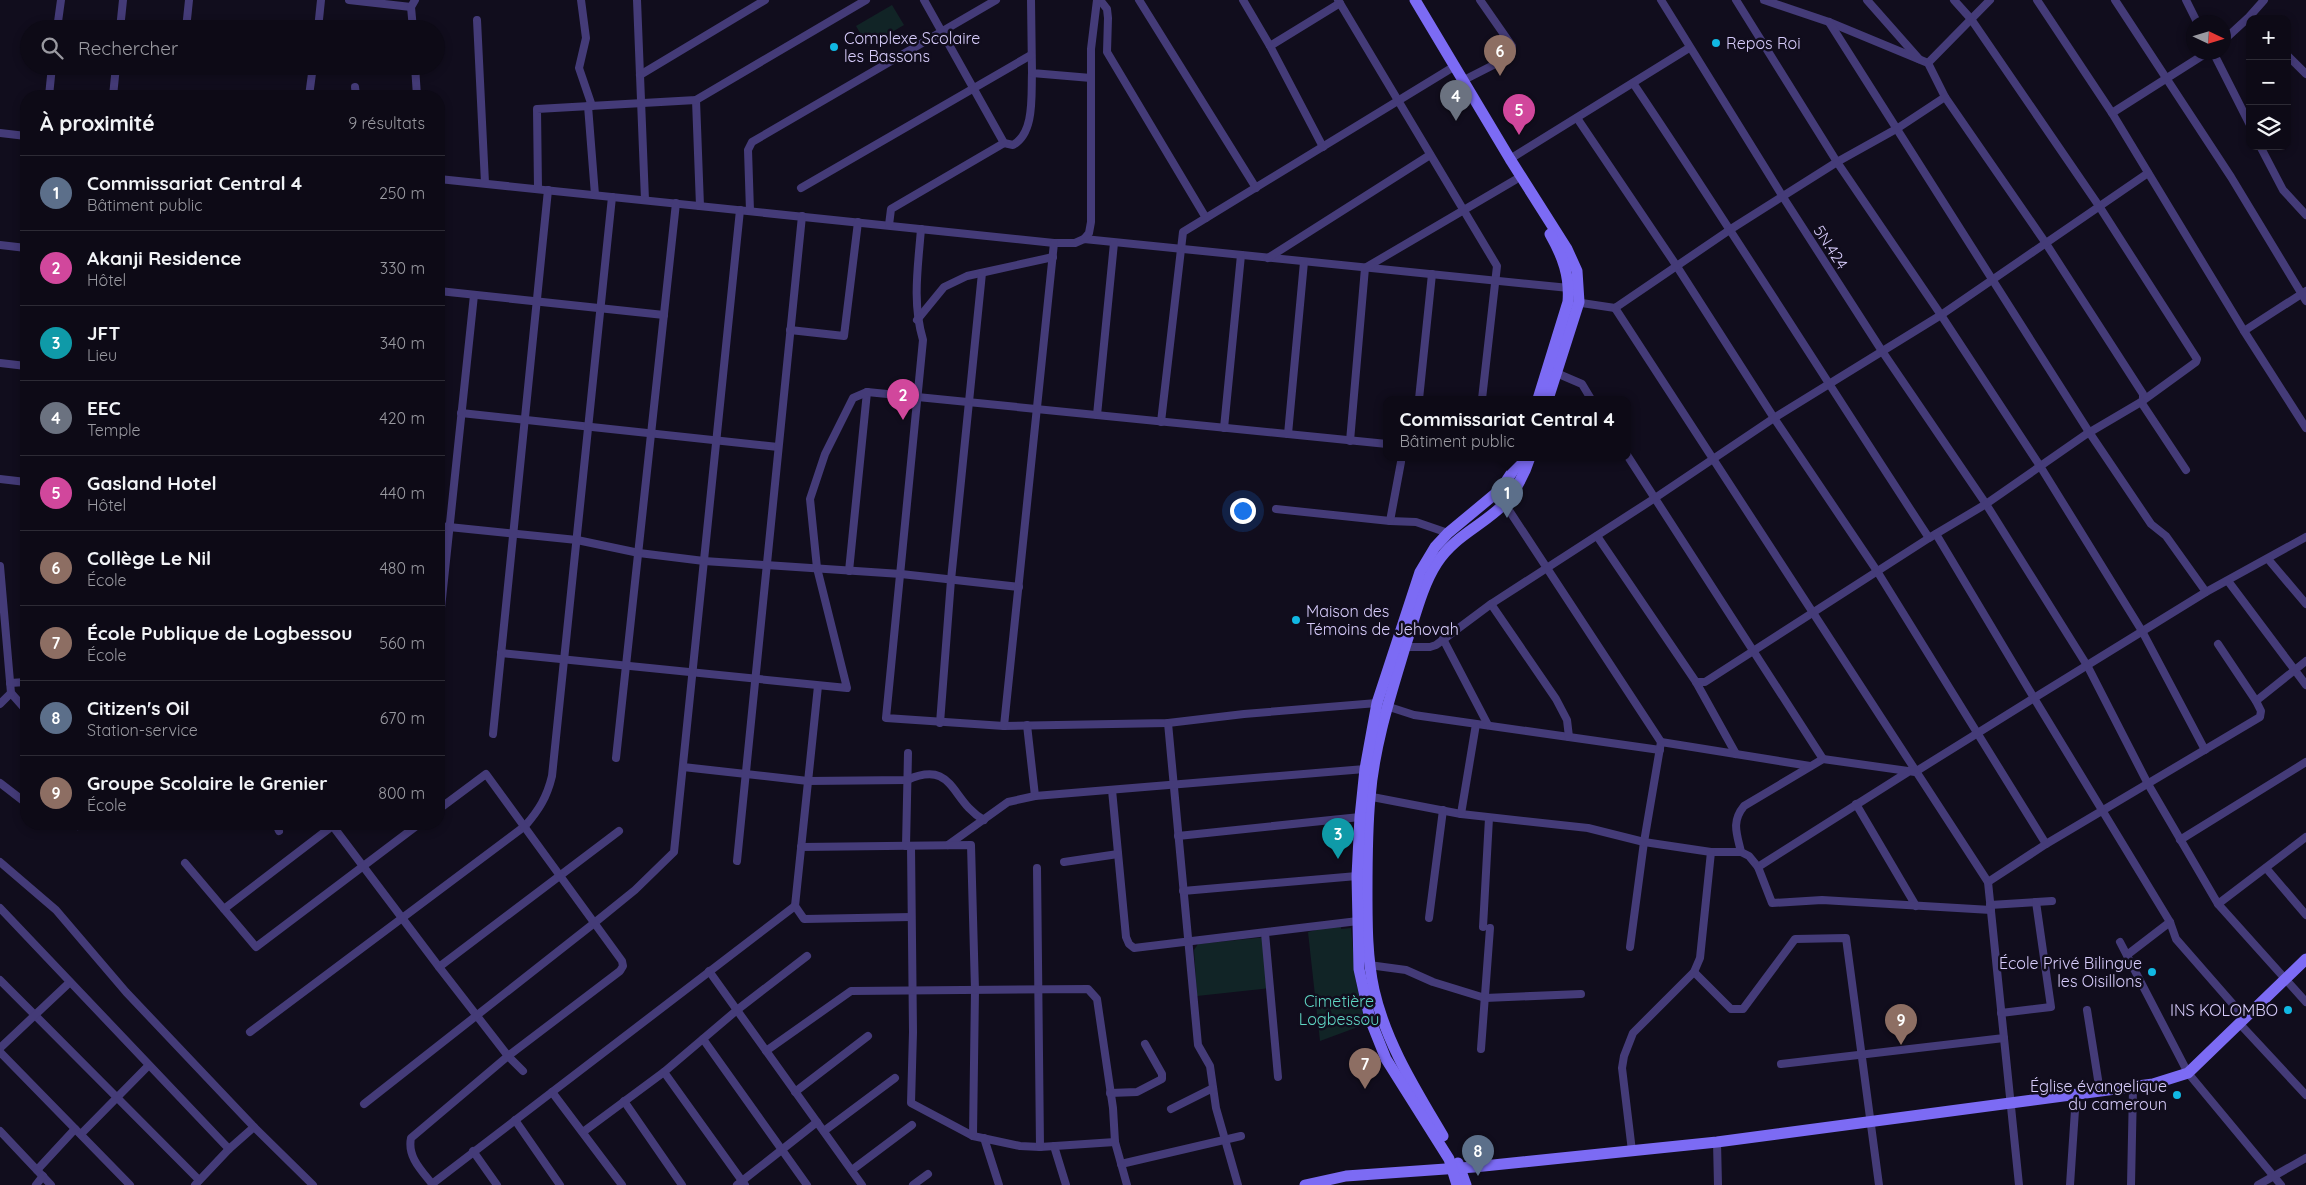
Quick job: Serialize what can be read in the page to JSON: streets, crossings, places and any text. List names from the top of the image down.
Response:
{
  "streets": {
    "street": ["5N.424"]
  },
  "parks": ["Cimetière Logbessou"],
  "places": [
    "Repos Roi",
    "Complexe Scolaire les Bassons",
    "Maison des Témoins de Jehovah",
    "École Privé Bilingue les Oisillons",
    "INS KOLOMBO",
    "Église évangelique du cameroun"
  ],
  "north": "right",
  "page": {
    "map_buttons": ["+", "−"],
    "search": "Rechercher",
    "pins": [
      "6",
      "4",
      "5",
      "2",
      "1",
      "3",
      "9",
      "7",
      "8"
    ],
    "heading": ["À proximité", "9 résultats"],
    "list": [
      {
        "mark": "1",
        "name": "Commissariat Central 4",
        "note": "Bâtiment public",
        "value": "250 m"
      },
      {
        "mark": "2",
        "name": "Akanji Residence",
        "note": "Hôtel",
        "value": "330 m"
      },
      {
        "mark": "3",
        "name": "JFT",
        "note": "Lieu",
        "value": "340 m"
      },
      {
        "mark": "4",
        "name": "EEC",
        "note": "Temple",
        "value": "420 m"
      },
      {
        "mark": "5",
        "name": "Gasland Hotel",
        "note": "Hôtel",
        "value": "440 m"
      },
      {
        "mark": "6",
        "name": "Collège Le Nil",
        "note": "École",
        "value": "480 m"
      },
      {
        "mark": "7",
        "name": "École Publique de Logbessou",
        "note": "École",
        "value": "560 m"
      },
      {
        "mark": "8",
        "name": "Citizen's Oil",
        "note": "Station-service",
        "value": "670 m"
      },
      {
        "mark": "9",
        "name": "Groupe Scolaire le Grenier",
        "note": "École",
        "value": "800 m"
      }
    ],
    "popup": ["Commissariat Central 4", "Bâtiment public"]
  }
}
